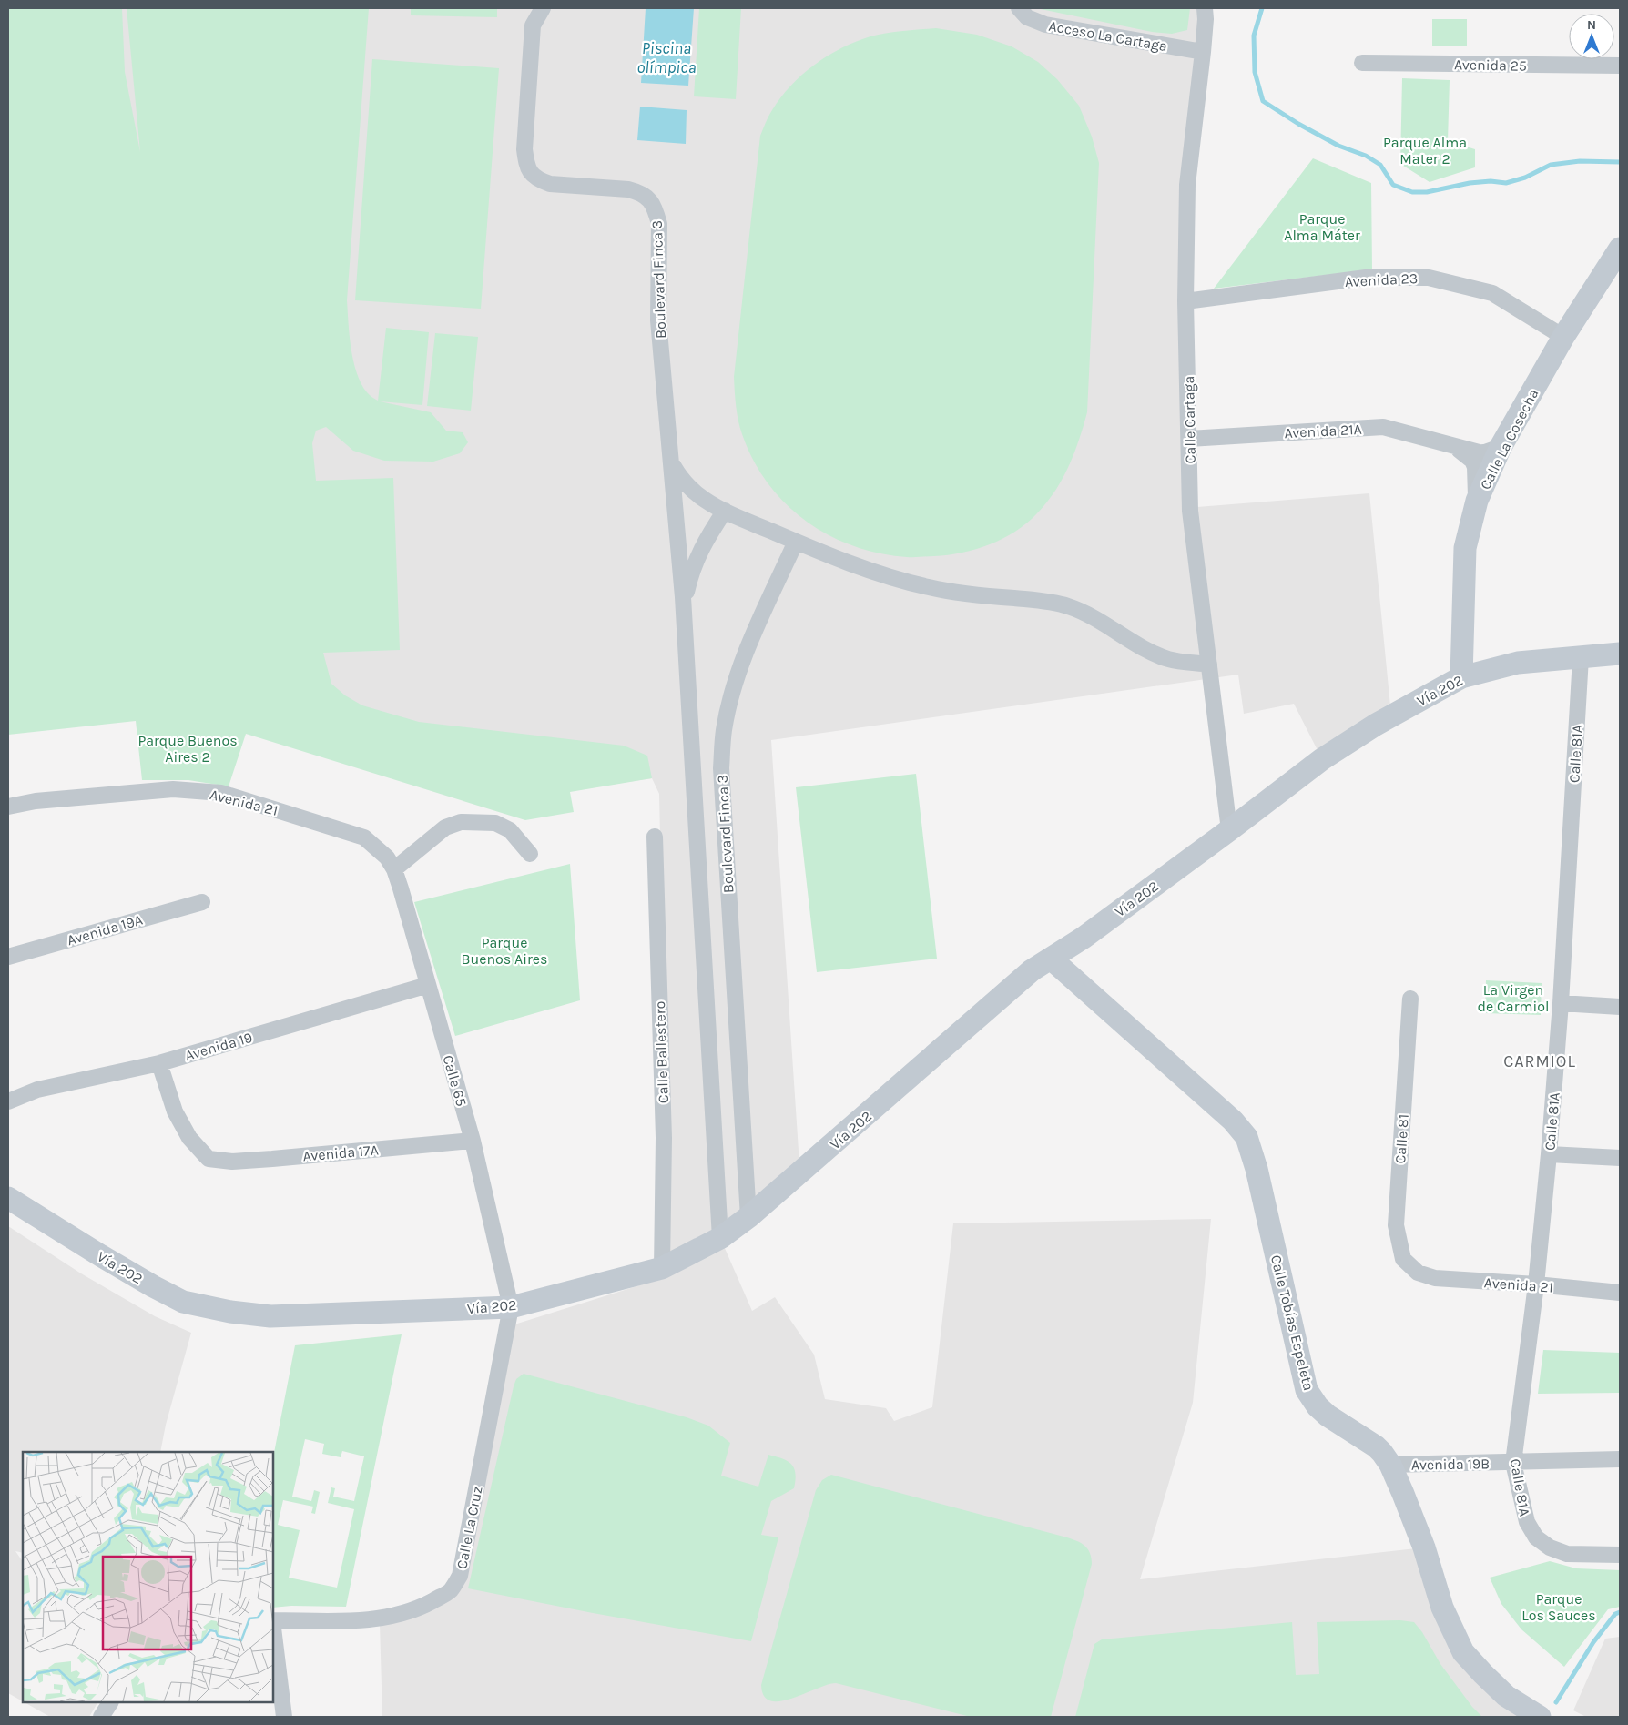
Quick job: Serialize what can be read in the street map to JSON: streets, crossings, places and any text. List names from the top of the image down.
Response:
{
  "streets": {
    "main road": ["Calle La Cosecha", "Vía 202", "Calle Tobías Espeleta"],
    "street": [
      "Acceso La Cartaga",
      "Avenida 25",
      "Boulevard Finca 3",
      "Avenida 23",
      "Calle Cartaga",
      "Avenida 21A",
      "Calle 81A",
      "Avenida 21",
      "Avenida 19A",
      "Avenida 19",
      "Calle Ballestero",
      "Calle 65",
      "Calle 81",
      "Avenida 17A",
      "Avenida 19B",
      "Calle La Cruz"
    ]
  },
  "crossings": [
    ["Acceso La Cartaga", "Calle Cartaga"],
    ["Boulevard Finca 3", "Vía 202"],
    ["Avenida 23", "Calle Cartaga"],
    ["Avenida 23", "Calle La Cosecha"],
    ["Calle Cartaga", "Avenida 21A"],
    ["Calle Cartaga", "Vía 202"],
    ["Avenida 21A", "Calle La Cosecha"],
    ["Calle La Cosecha", "Vía 202"],
    ["Vía 202", "Calle 81A"],
    ["Vía 202", "Calle Ballestero"],
    ["Vía 202", "Calle 65"],
    ["Vía 202", "Calle Tobías Espeleta"],
    ["Vía 202", "Calle La Cruz"],
    ["Calle 81A", "Avenida 21"],
    ["Calle 81A", "Avenida 19B"],
    ["Avenida 21", "Calle 65"],
    ["Avenida 21", "Calle 81"],
    ["Avenida 19", "Calle 65"],
    ["Avenida 19", "Avenida 17A"],
    ["Calle 65", "Avenida 17A"],
    ["Calle 65", "Calle La Cruz"],
    ["Calle Tobías Espeleta", "Avenida 19B"]
  ],
  "districts": ["CARMIOL"],
  "water": ["Piscina olímpica"],
  "parks": [
    "Parque Alma Mater 2",
    "Parque Alma Máter",
    "Parque Buenos Aires 2",
    "Parque Buenos Aires",
    "La Virgen de Carmiol",
    "Parque Los Sauces"
  ],
  "north": "top"
}
